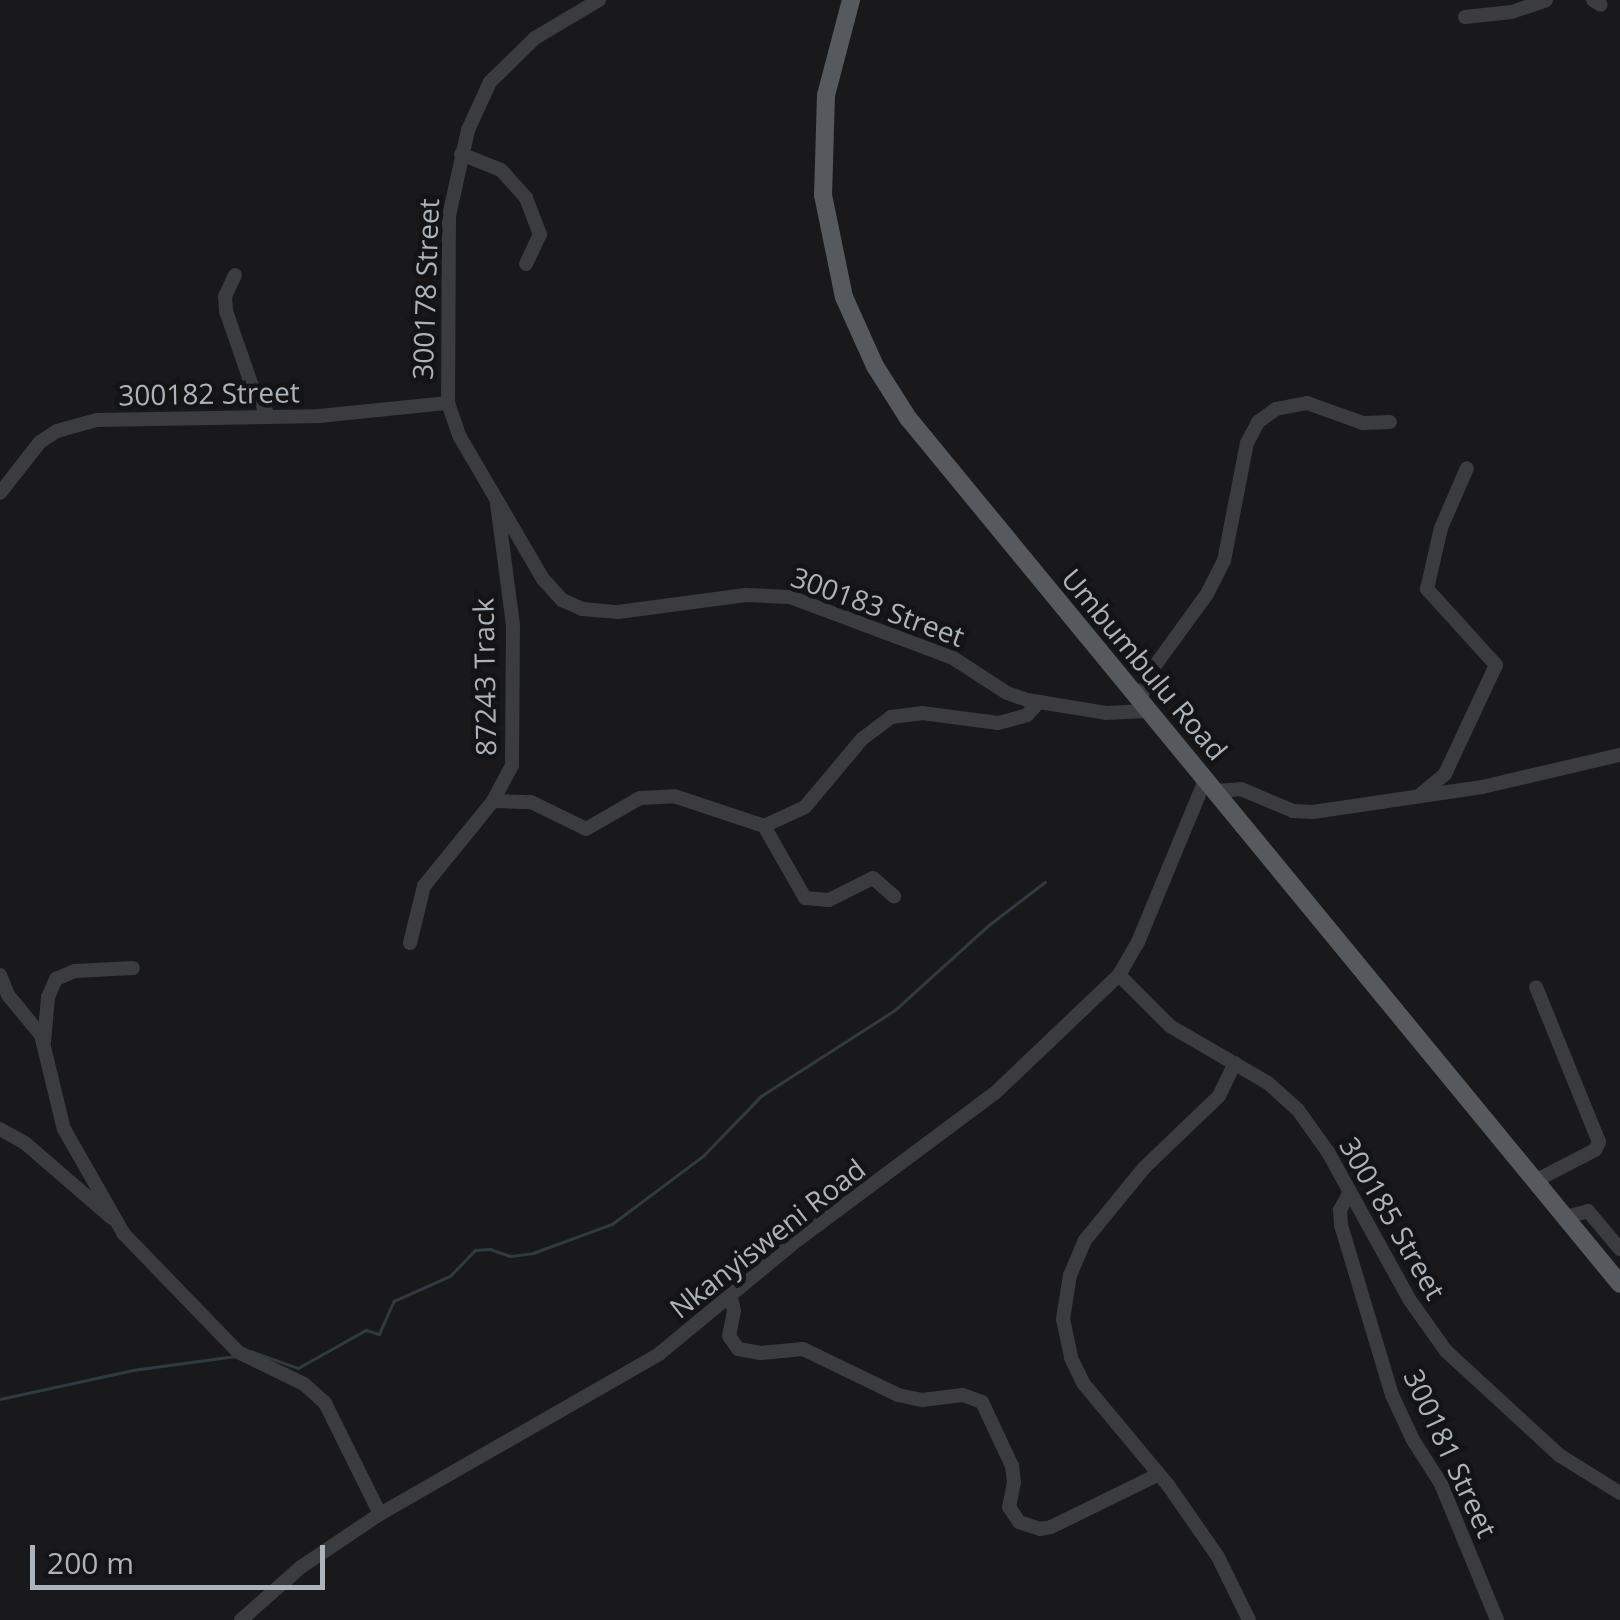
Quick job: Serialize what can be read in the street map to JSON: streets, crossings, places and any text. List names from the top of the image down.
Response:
{
  "streets": {
    "main road": ["Umbumbulu Road"],
    "street": [
      "300178 Street",
      "300182 Street",
      "300183 Street",
      "87243 Track",
      "300185 Street",
      "Nkanyisweni Road",
      "300181 Street"
    ]
  },
  "crossings": [
    ["300178 Street", "300182 Street"],
    ["300178 Street", "300183 Street"],
    ["300182 Street", "300183 Street"],
    ["300183 Street", "Umbumbulu Road"],
    ["300183 Street", "87243 Track"],
    ["Umbumbulu Road", "Nkanyisweni Road"],
    ["300185 Street", "Nkanyisweni Road"],
    ["300185 Street", "300181 Street"]
  ],
  "scale_bar": "200 m"
}
